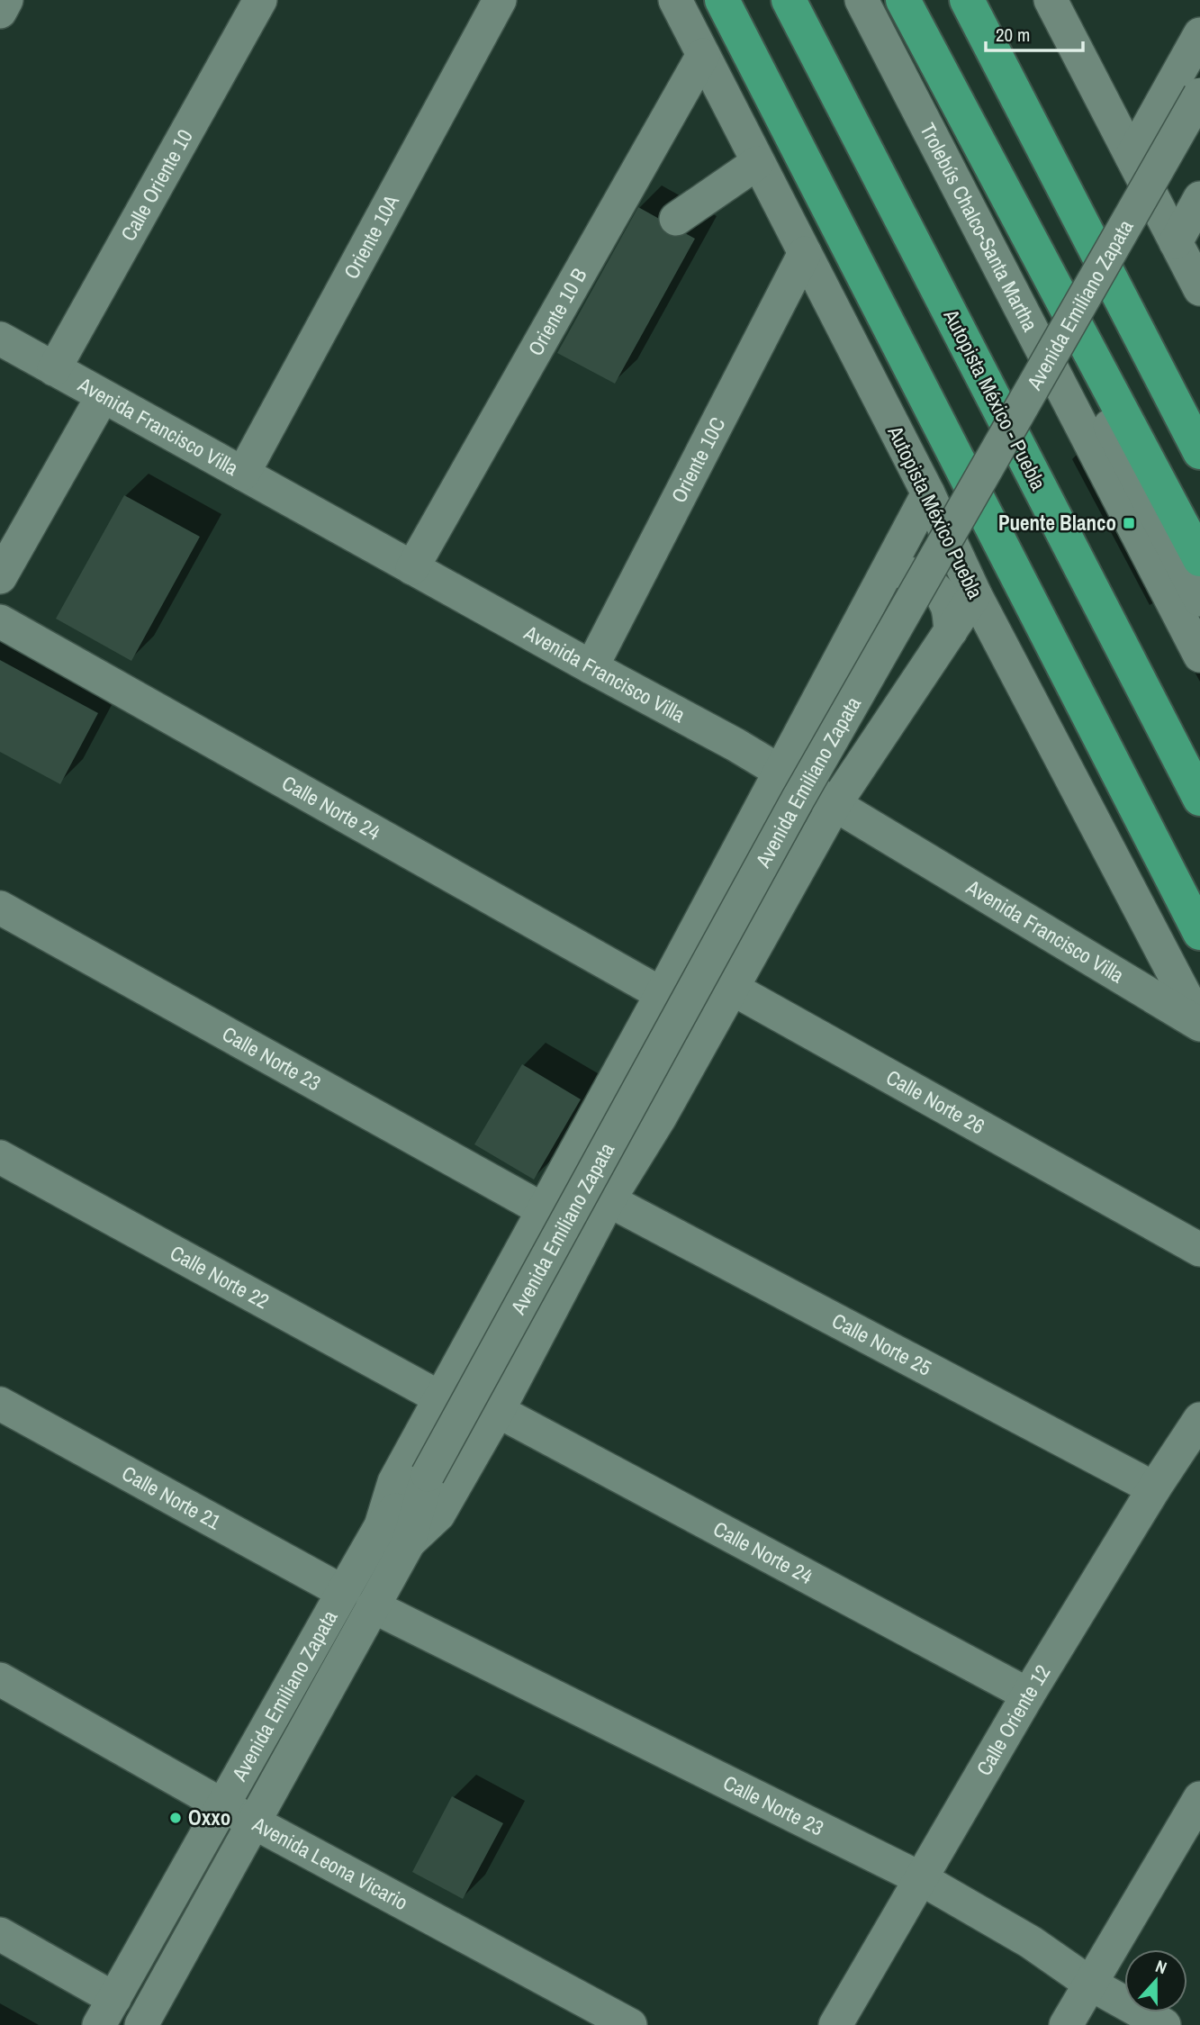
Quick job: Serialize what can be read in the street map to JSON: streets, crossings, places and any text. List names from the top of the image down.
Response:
{
  "streets": {
    "highway": ["Autopista México - Puebla", "Autopista México Puebla"],
    "street": [
      "Calle Oriente 10",
      "Trolebús Chalco-Santa Martha",
      "Oriente 10A",
      "Avenida Emiliano Zapata",
      "Oriente 10 B",
      "Avenida Francisco Villa",
      "Oriente 10C",
      "Calle Norte 24",
      "Calle Norte 23",
      "Calle Norte 26",
      "Calle Norte 22",
      "Calle Norte 25",
      "Calle Norte 21",
      "Calle Oriente 12",
      "Avenida Leona Vicario"
    ]
  },
  "crossings": [
    ["Calle Oriente 10", "Avenida Francisco Villa"],
    ["Oriente 10A", "Avenida Francisco Villa"],
    ["Avenida Emiliano Zapata", "Calle Norte 23"],
    ["Avenida Emiliano Zapata", "Calle Norte 21"],
    ["Avenida Emiliano Zapata", "Avenida Leona Vicario"],
    ["Oriente 10 B", "Avenida Francisco Villa"],
    ["Oriente 10 B", "Autopista México Puebla"],
    ["Avenida Francisco Villa", "Oriente 10C"],
    ["Avenida Francisco Villa", "Autopista México Puebla"],
    ["Oriente 10C", "Autopista México Puebla"],
    ["Calle Norte 24", "Calle Oriente 12"],
    ["Calle Norte 23", "Calle Oriente 12"],
    ["Calle Norte 25", "Calle Oriente 12"]
  ],
  "places": {
    "transit": ["Puente Blanco"],
    "other": ["Oxxo"]
  },
  "scale_bar": "20 m",
  "north": "top"
}
